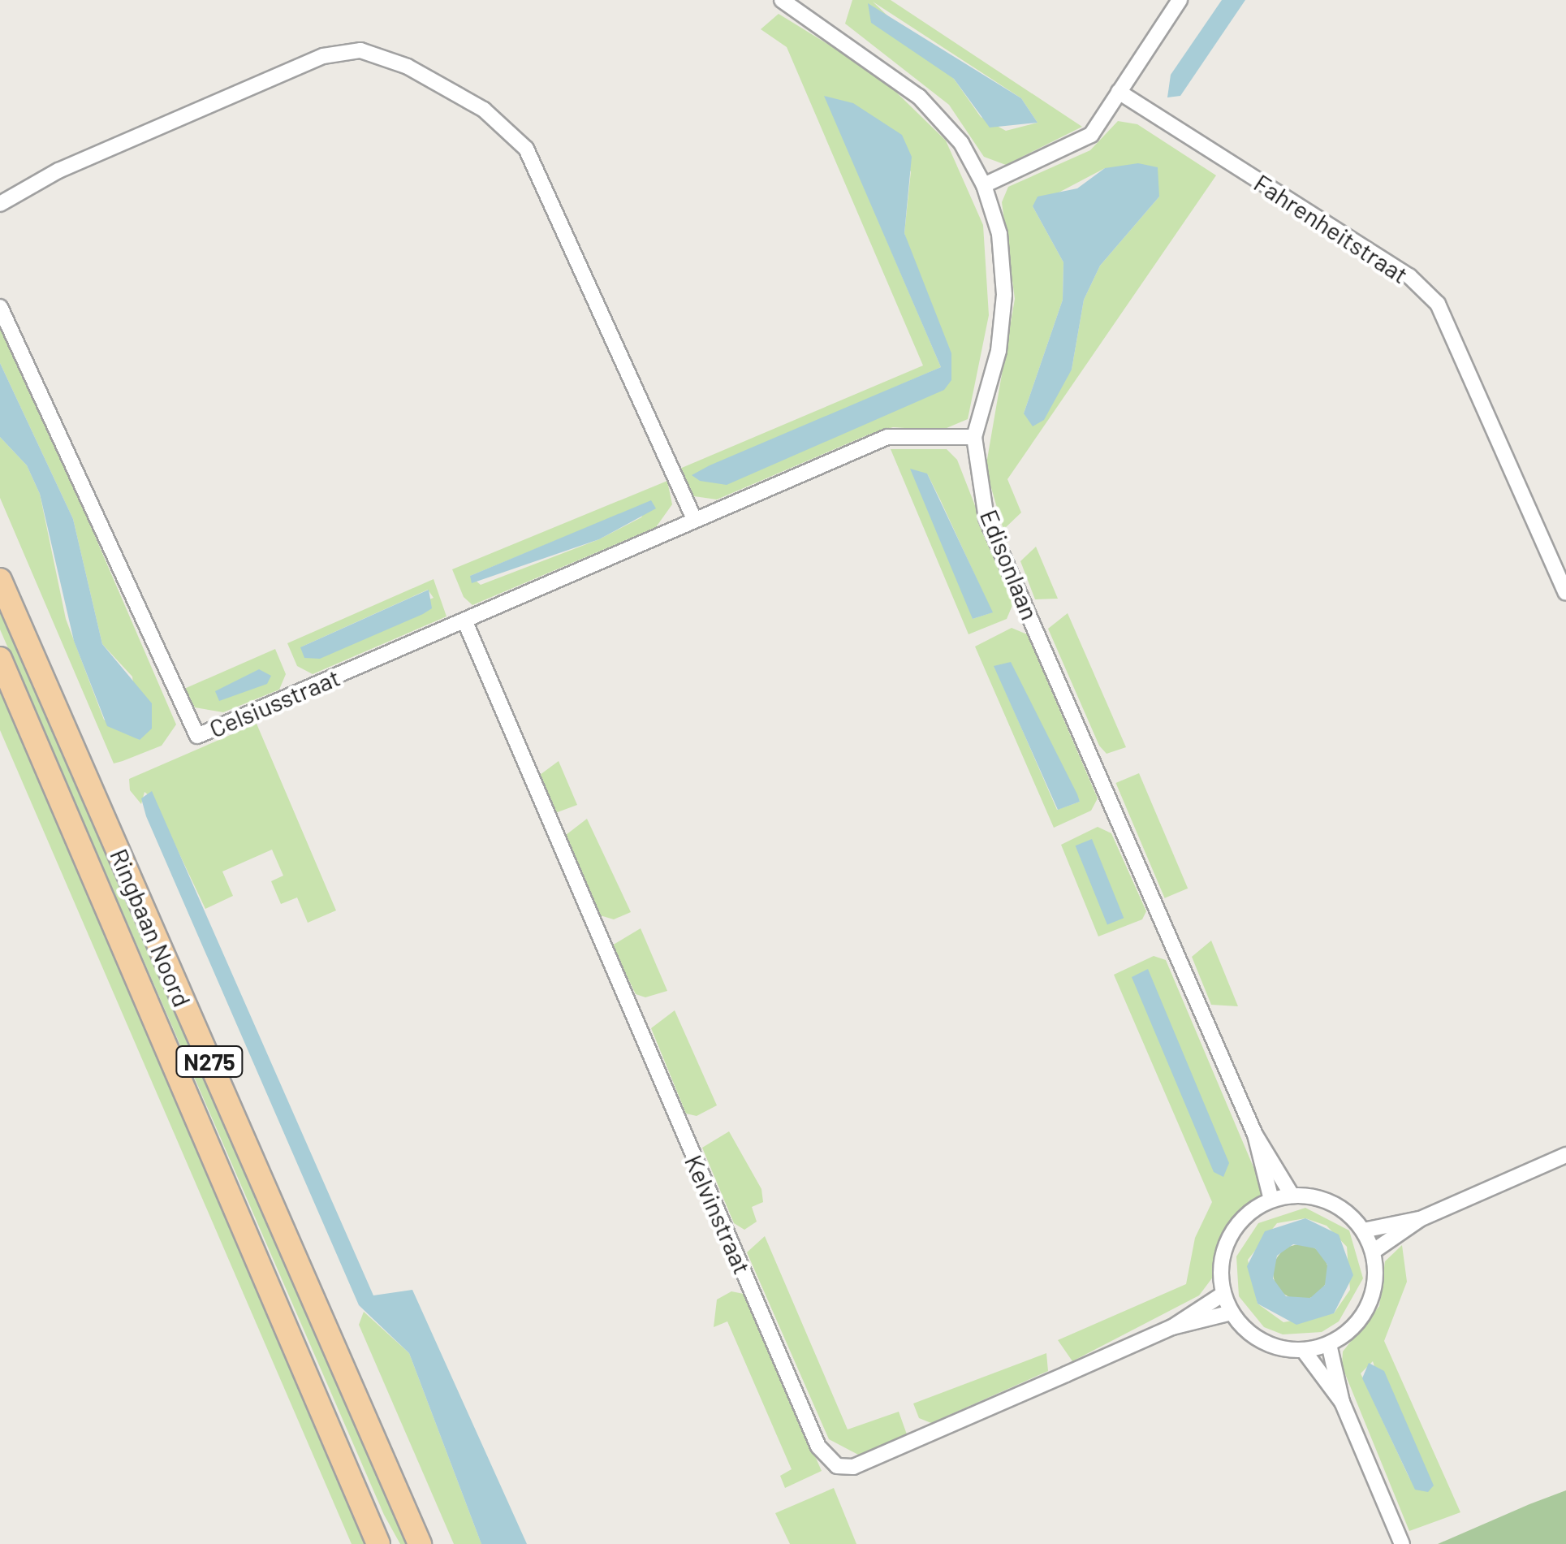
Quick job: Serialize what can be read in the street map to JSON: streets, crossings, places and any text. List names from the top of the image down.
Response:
{
  "streets": {
    "main road": ["Ringbaan Noord", "N275"],
    "street": [
      "Fahrenheitstraat",
      "Edisonlaan",
      "Celsiusstraat",
      "Kelvinstraat"
    ]
  },
  "crossings": [
    ["Edisonlaan", "Celsiusstraat"],
    ["Edisonlaan", "Kelvinstraat"],
    ["Celsiusstraat", "Kelvinstraat"]
  ]
}
